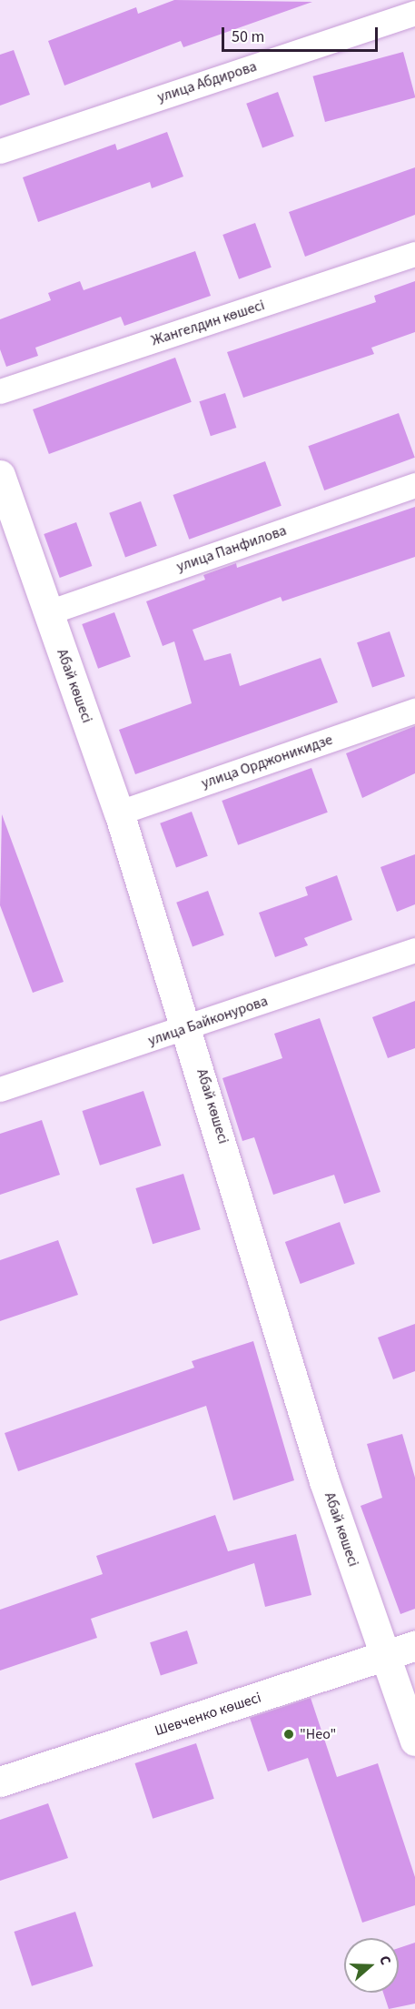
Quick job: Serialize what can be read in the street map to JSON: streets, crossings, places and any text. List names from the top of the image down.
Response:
{
  "streets": {
    "main road": ["Абай көшесі", "Шевченко көшесі"],
    "street": [
      "улица Абдирова",
      "Жангелдин көшесі",
      "улица Панфилова",
      "улица Орджоникидзе",
      "улица Байконурова"
    ]
  },
  "crossings": [
    ["улица Панфилова", "Абай көшесі"],
    ["Абай көшесі", "улица Орджоникидзе"],
    ["Абай көшесі", "улица Байконурова"],
    ["Абай көшесі", "Шевченко көшесі"]
  ],
  "places": ["\"Нео\""],
  "scale_bar": "50 m",
  "north": "right"
}
